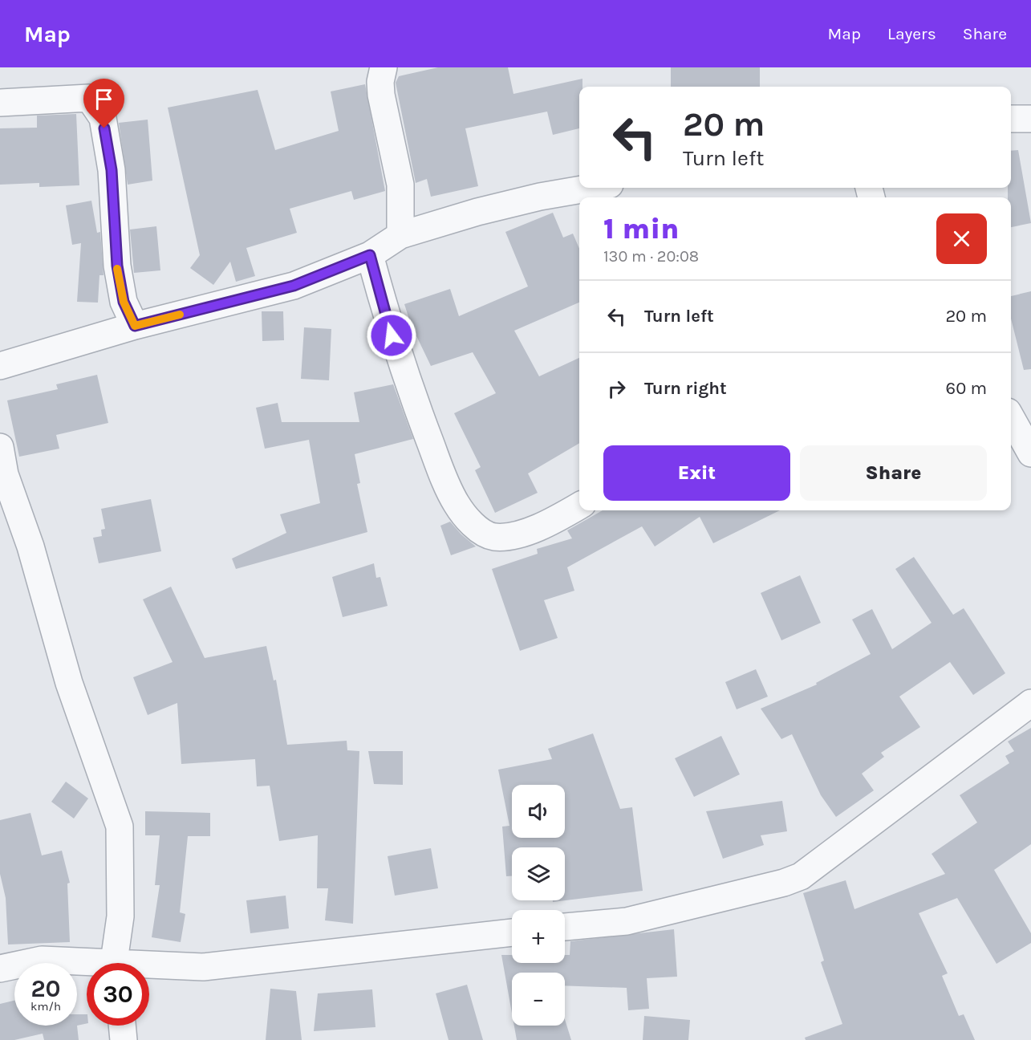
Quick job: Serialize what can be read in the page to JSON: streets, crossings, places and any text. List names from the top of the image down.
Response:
{
  "page": {
    "header": "Map",
    "nav": ["Map", "Layers", "Share"],
    "turn": ["20 m", "Turn left"],
    "heading": ["1 min", "130 m · 20:08"],
    "list": [
      {
        "name": "Turn left",
        "value": "20 m"
      },
      {
        "name": "Turn right",
        "value": "60 m"
      }
    ],
    "buttons": ["Exit", "Share"],
    "map_buttons": ["+", "−"],
    "speed": "20 km/h",
    "limit": "30"
  }
}
